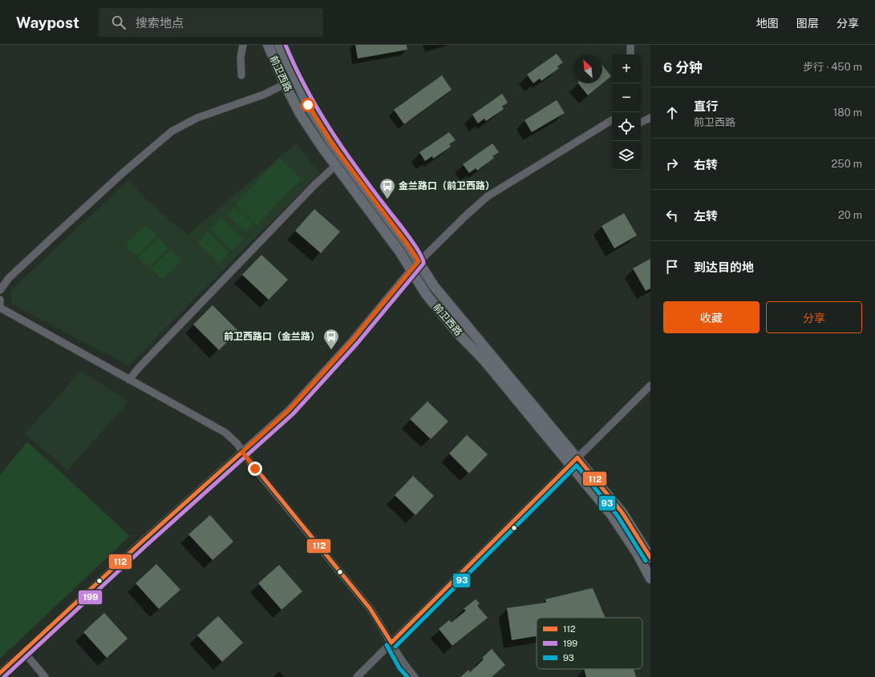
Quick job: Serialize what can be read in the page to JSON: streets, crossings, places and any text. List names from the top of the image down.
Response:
{
  "streets": {
    "main road": ["前卫西路"]
  },
  "places": {
    "bus stop": ["金兰路口（前卫西路）", "前卫西路口（金兰路）"]
  },
  "lines": ["transit line 199", "transit line 112", "transit line 93"],
  "legend": ["112", "199", "93"],
  "north": "top left",
  "page": {
    "header": "Waypost",
    "search": "搜索地点",
    "nav": ["地图", "图层", "分享"],
    "heading": ["6 分钟", "步行 · 450 m"],
    "map_buttons": ["+", "−"],
    "list": [
      ["直行", "前卫西路", "180 m"],
      ["右转", "250 m"],
      ["左转", "20 m"],
      "到达目的地"
    ],
    "buttons": ["收藏", "分享"]
  }
}
